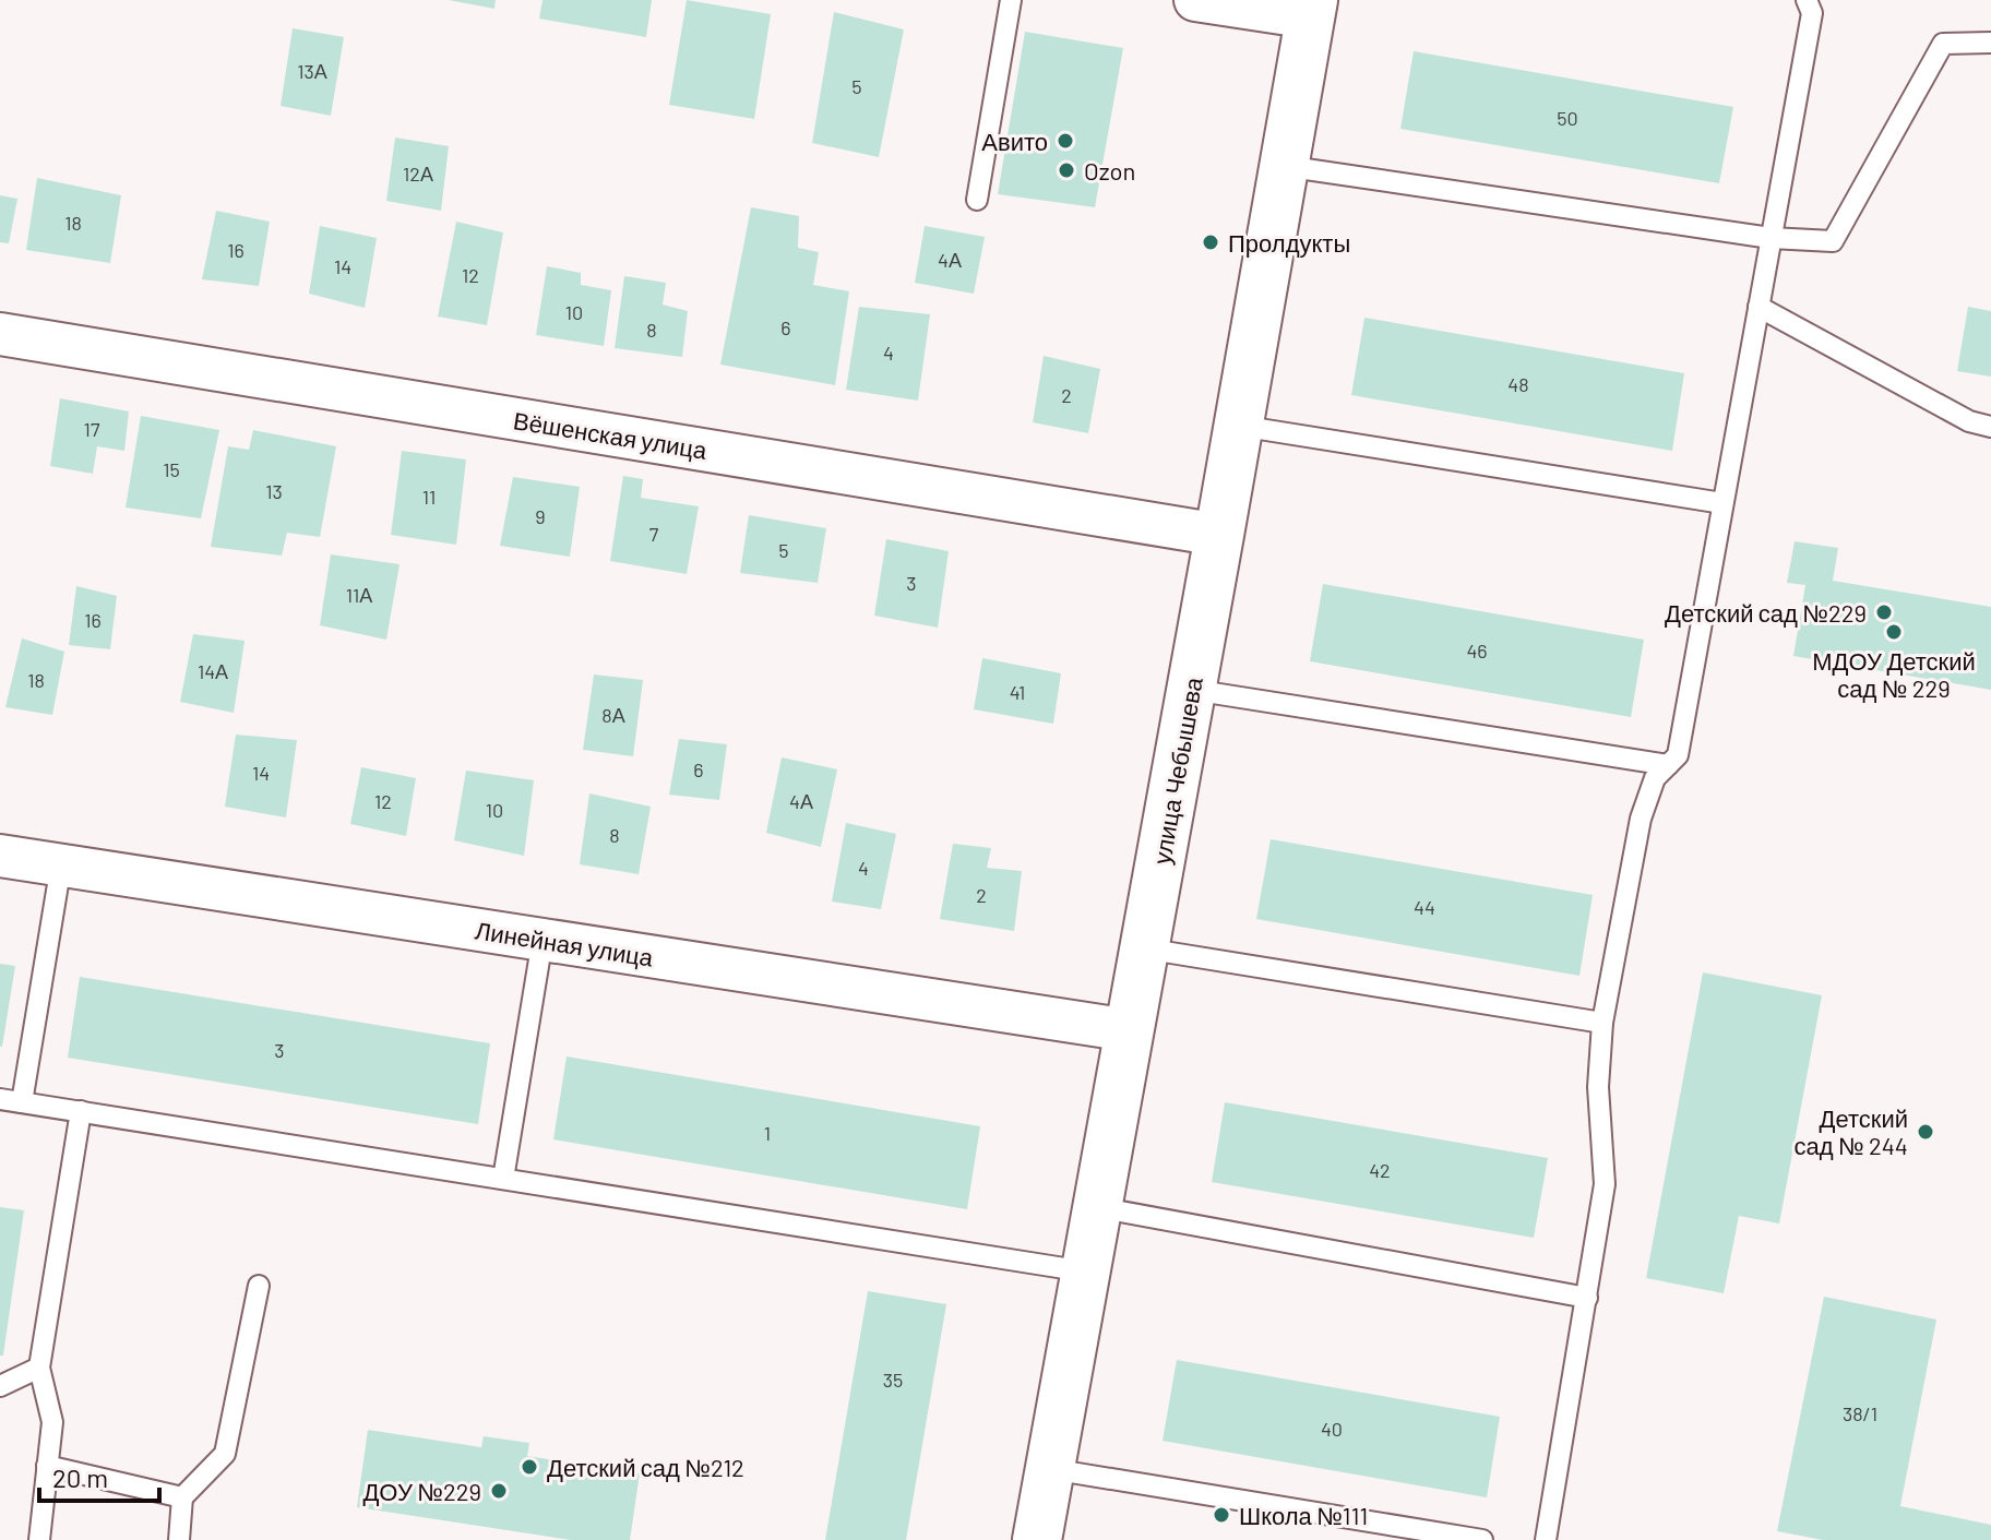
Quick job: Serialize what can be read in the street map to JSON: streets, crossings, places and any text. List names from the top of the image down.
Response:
{
  "streets": {
    "street": ["Вёшенская улица", "улица Чебышева", "Линейная улица"]
  },
  "crossings": [
    ["Вёшенская улица", "улица Чебышева"],
    ["улица Чебышева", "Линейная улица"]
  ],
  "places": [
    "Авито",
    "Ozon",
    "Пролдукты",
    "Детский сад №229",
    "МДОУ Детский сад № 229",
    "Детский сад № 244",
    "Детский сад №212",
    "ДОУ №229",
    "Школа №111"
  ],
  "house_numbers": [
    "13А",
    "5",
    "50",
    "12А",
    "18",
    "16",
    "4А",
    "14",
    "12",
    "10",
    "6",
    "8",
    "4",
    "48",
    "2",
    "17",
    "15",
    "13",
    "11",
    "9",
    "7",
    "5",
    "3",
    "11А",
    "16",
    "46",
    "14А",
    "18",
    "41",
    "8А",
    "6",
    "14",
    "12",
    "4А",
    "10",
    "8",
    "4",
    "2",
    "44",
    "3",
    "1",
    "42",
    "35",
    "38/1",
    "40"
  ],
  "scale_bar": "20 m"
}
